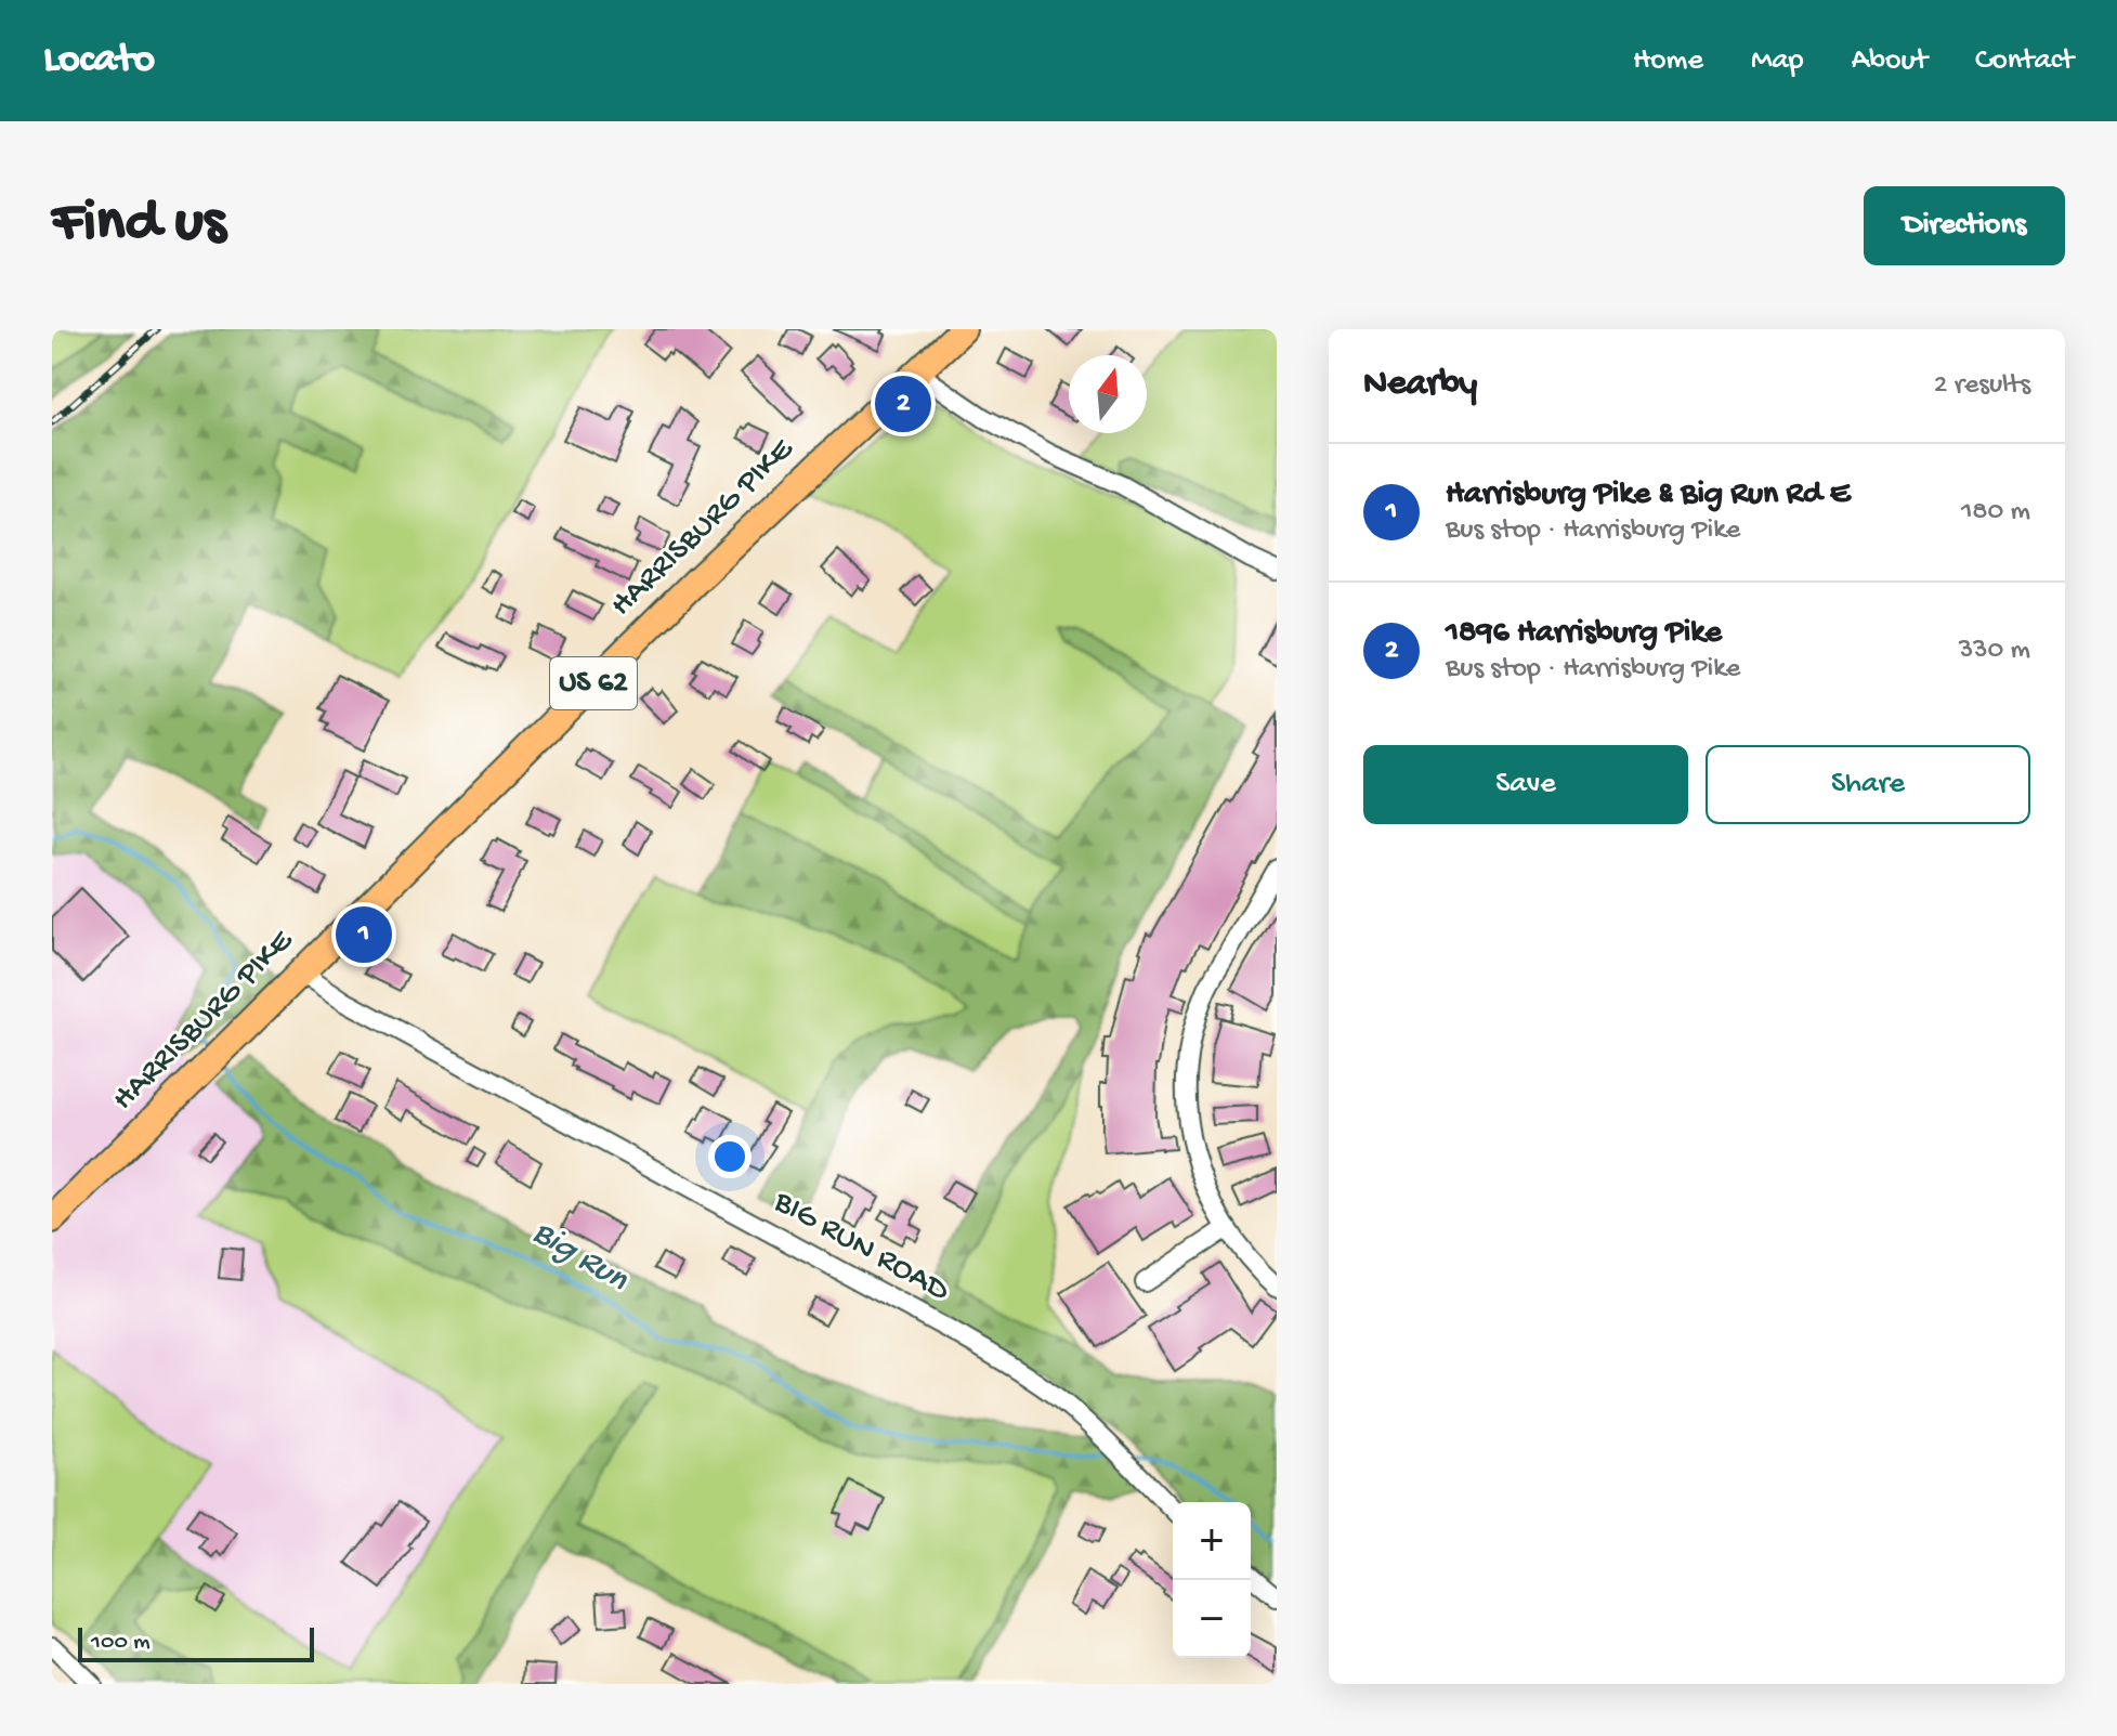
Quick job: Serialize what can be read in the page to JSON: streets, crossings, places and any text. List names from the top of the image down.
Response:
{
  "streets": {
    "main road": ["HARRISBURG PIKE", "US 62"],
    "street": ["BIG RUN ROAD"]
  },
  "crossings": [
    ["HARRISBURG PIKE", "BIG RUN ROAD"]
  ],
  "water": ["Big Run"],
  "scale_bar": "100 m",
  "north": "top",
  "page": {
    "header": "Locato",
    "nav": [
      "Home",
      "Map",
      "About",
      "Contact"
    ],
    "buttons": [
      "Directions",
      ["Save", "Share"]
    ],
    "title": "Find us",
    "heading": ["Nearby", "2 results"],
    "pins": ["2", "1"],
    "list": [
      {
        "mark": "1",
        "name": "Harrisburg Pike & Big Run Rd E",
        "note": "Bus stop · Harrisburg Pike",
        "value": "180 m"
      },
      {
        "mark": "2",
        "name": "1896 Harrisburg Pike",
        "note": "Bus stop · Harrisburg Pike",
        "value": "330 m"
      }
    ],
    "map_buttons": ["+", "−"],
    "scale": "100 m"
  }
}
